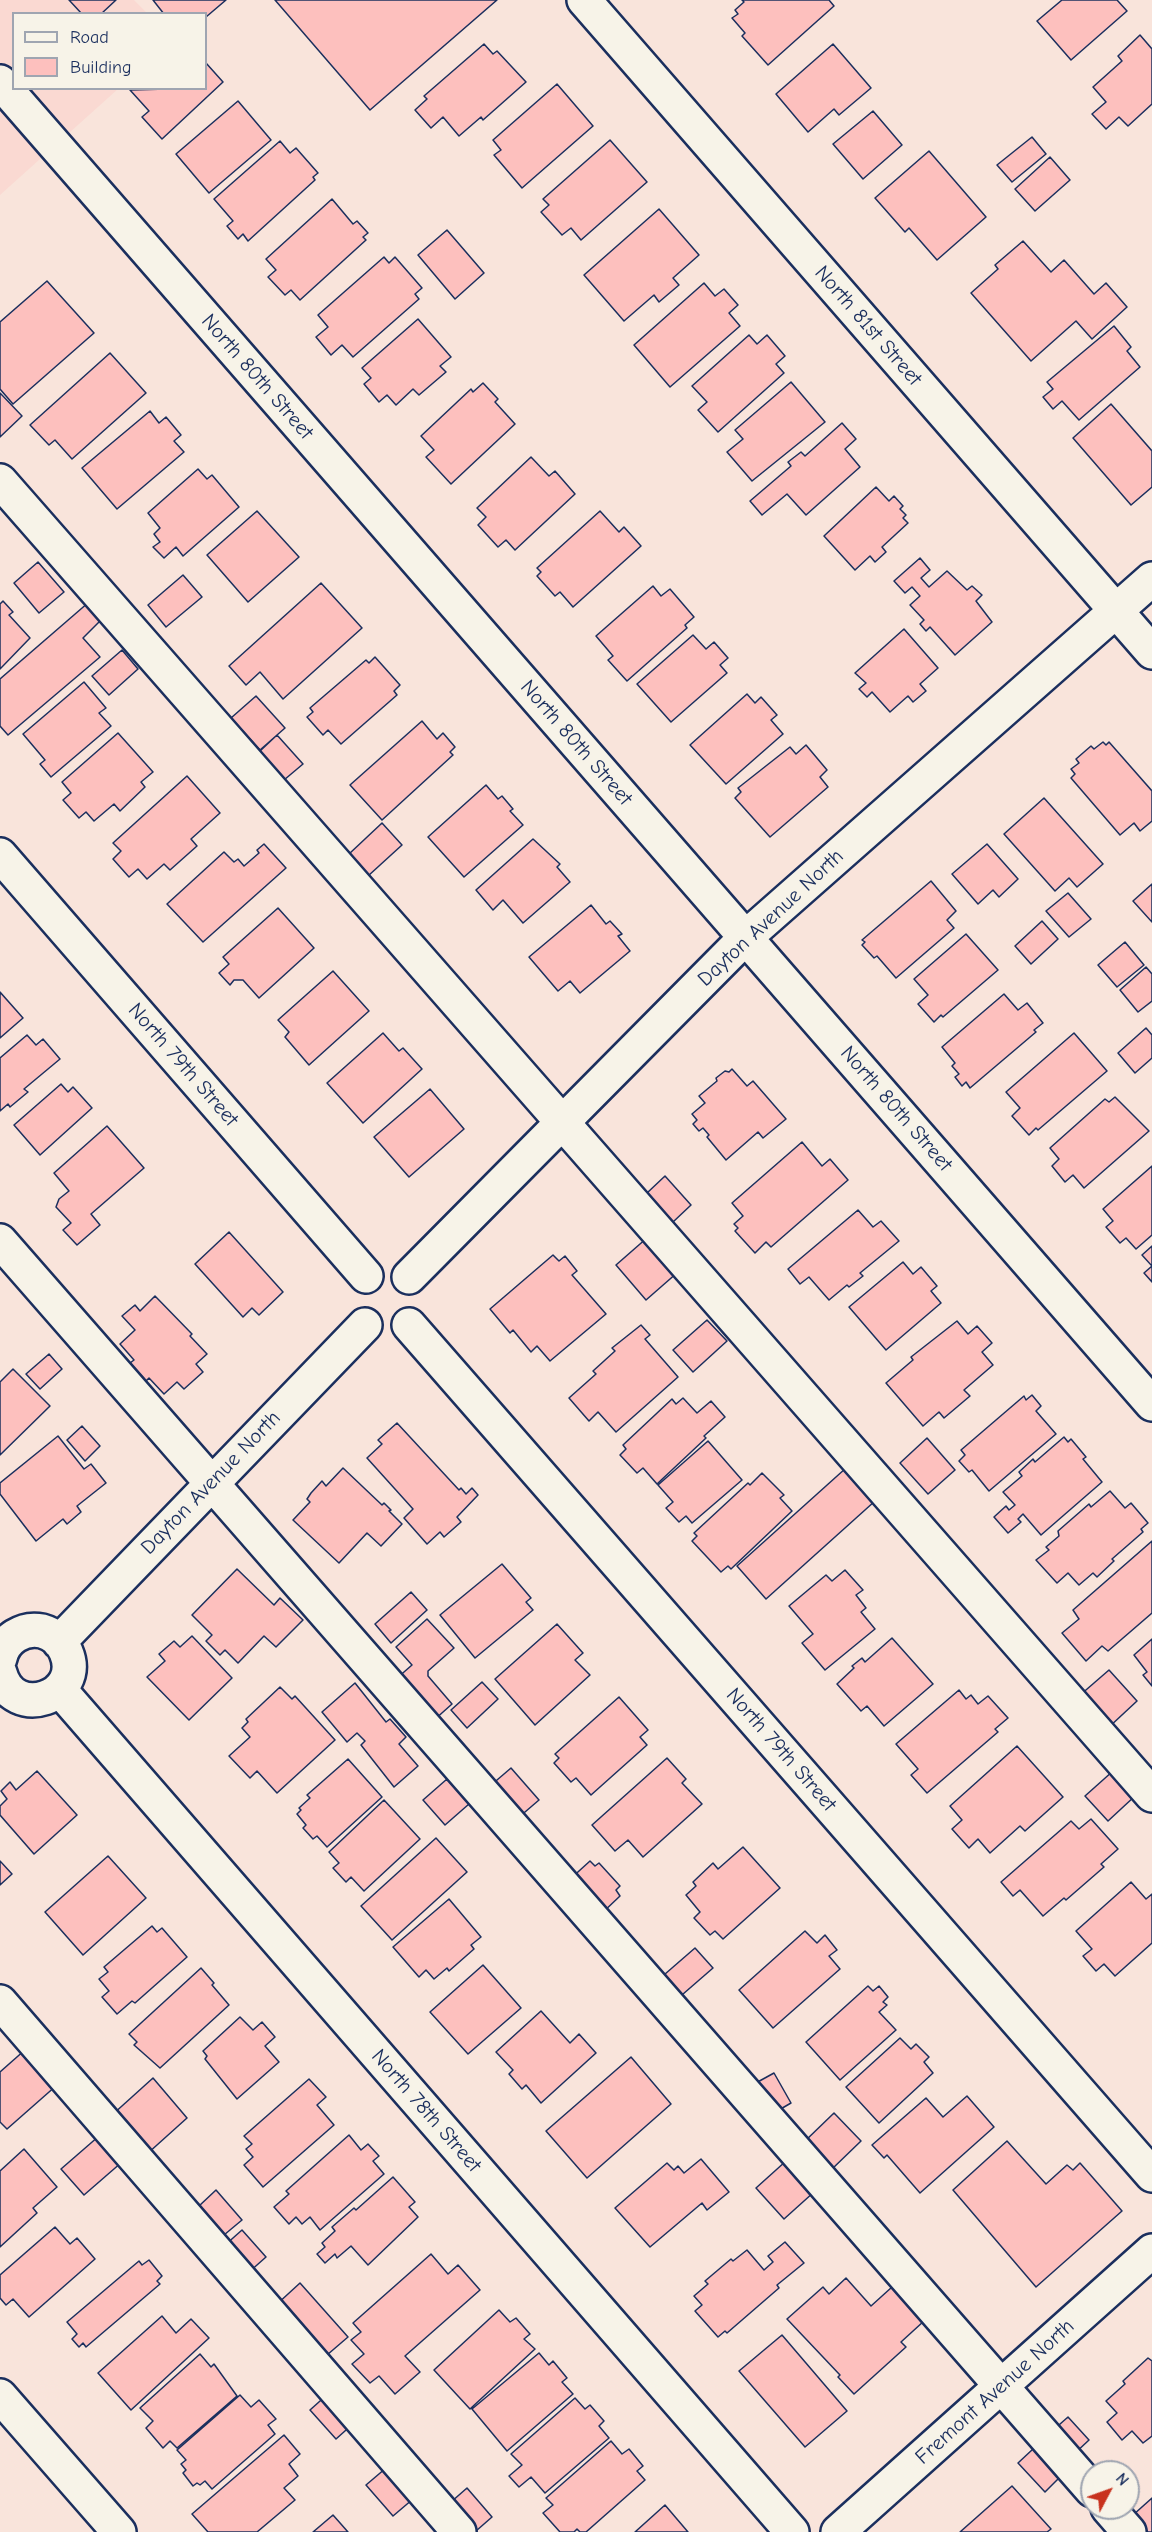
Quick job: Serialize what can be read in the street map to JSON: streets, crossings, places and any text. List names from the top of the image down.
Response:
{
  "streets": {
    "street": [
      "North 81st Street",
      "North 80th Street",
      "Dayton Avenue North",
      "North 79th Street",
      "North 78th Street",
      "Fremont Avenue North"
    ]
  },
  "crossings": [
    ["North 81st Street", "Dayton Avenue North"],
    ["North 80th Street", "Dayton Avenue North"],
    ["Dayton Avenue North", "North 79th Street"]
  ],
  "legend": ["Road", "Building"],
  "north": "top right"
}
